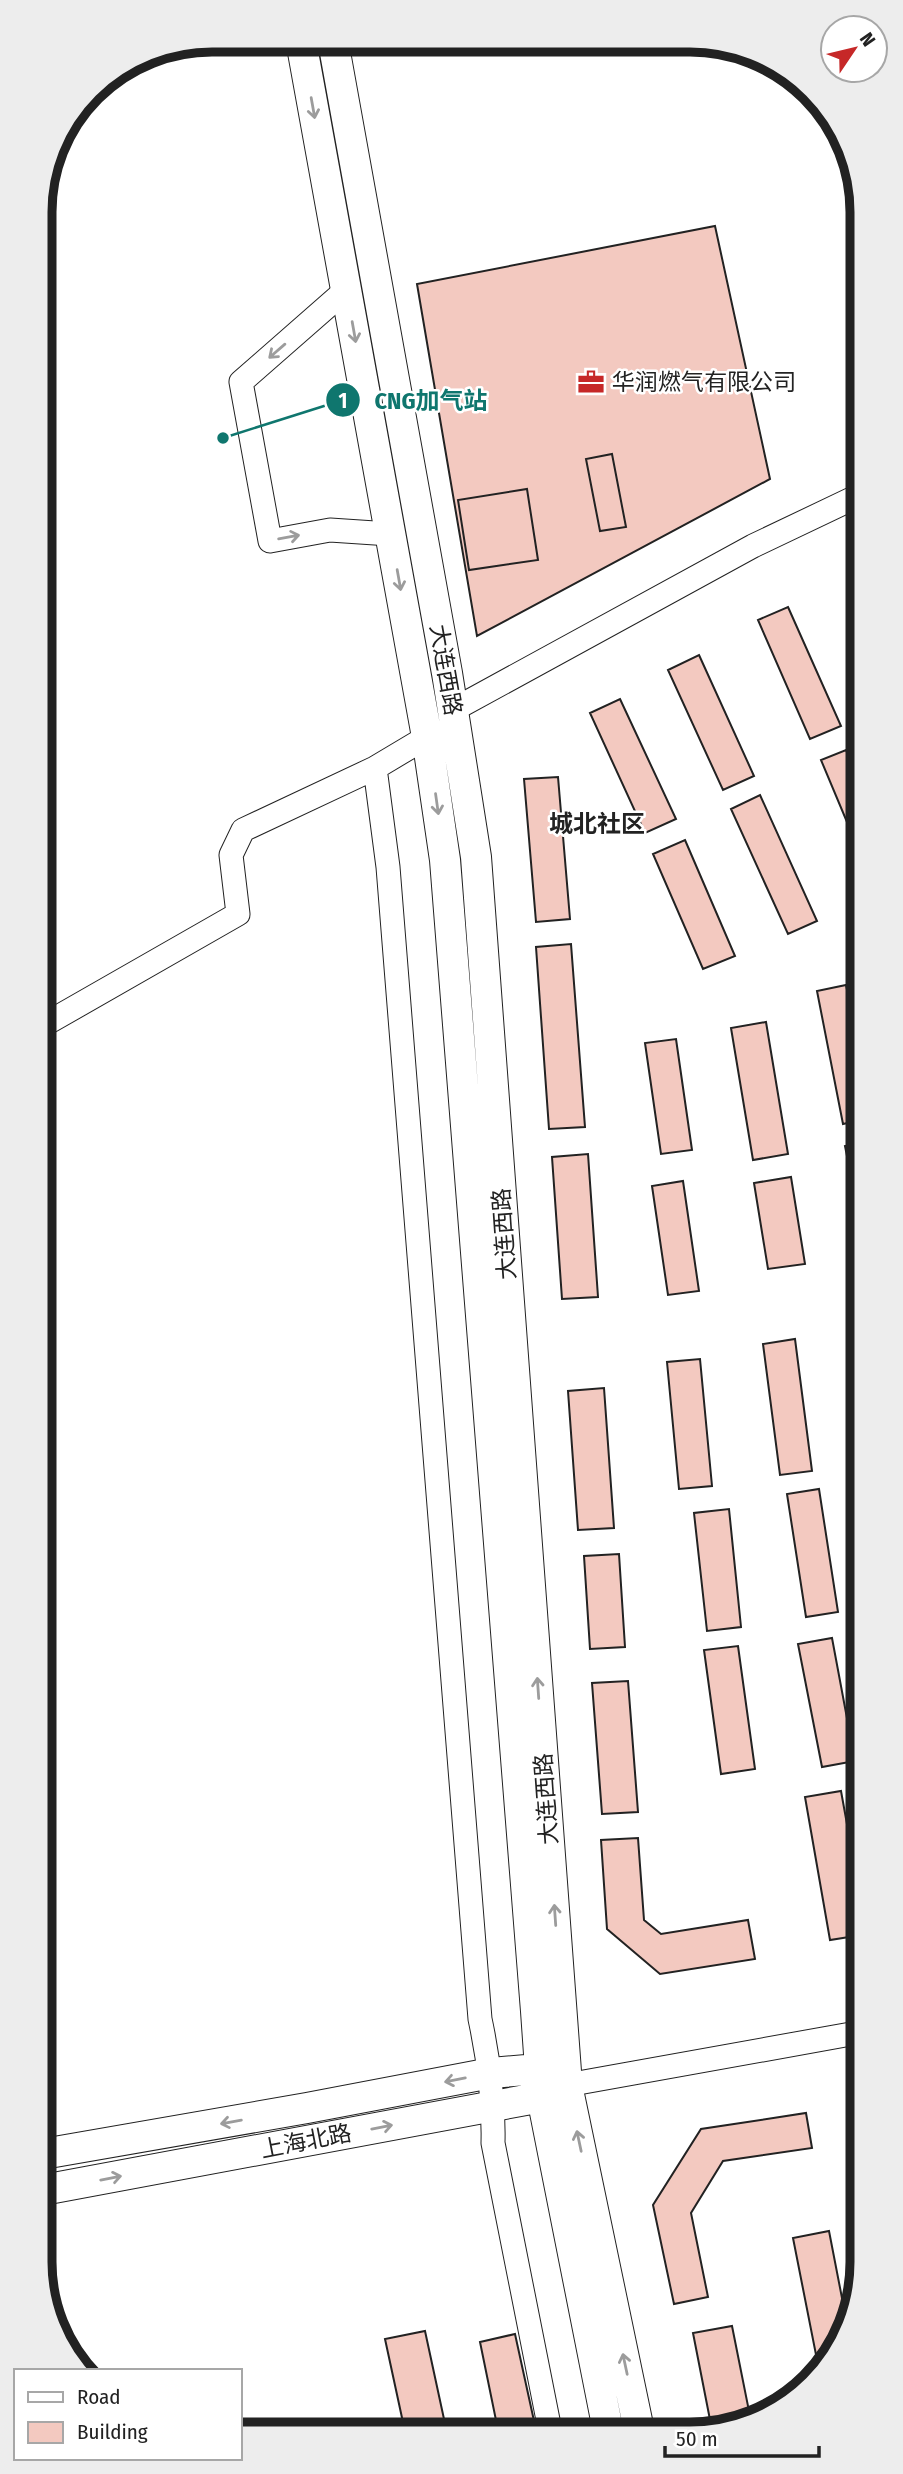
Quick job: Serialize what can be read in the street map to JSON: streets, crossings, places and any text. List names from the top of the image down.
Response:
{
  "streets": {
    "main road": ["大连西路", "上海北路"]
  },
  "crossings": [
    ["大连西路", "上海北路"]
  ],
  "districts": ["城北社区"],
  "places": {
    "office": ["华润燃气有限公司"],
    "other": ["CNG加气站"]
  },
  "legend": ["Road", "Building"],
  "scale_bar": "50 m",
  "north": "top right"
}
